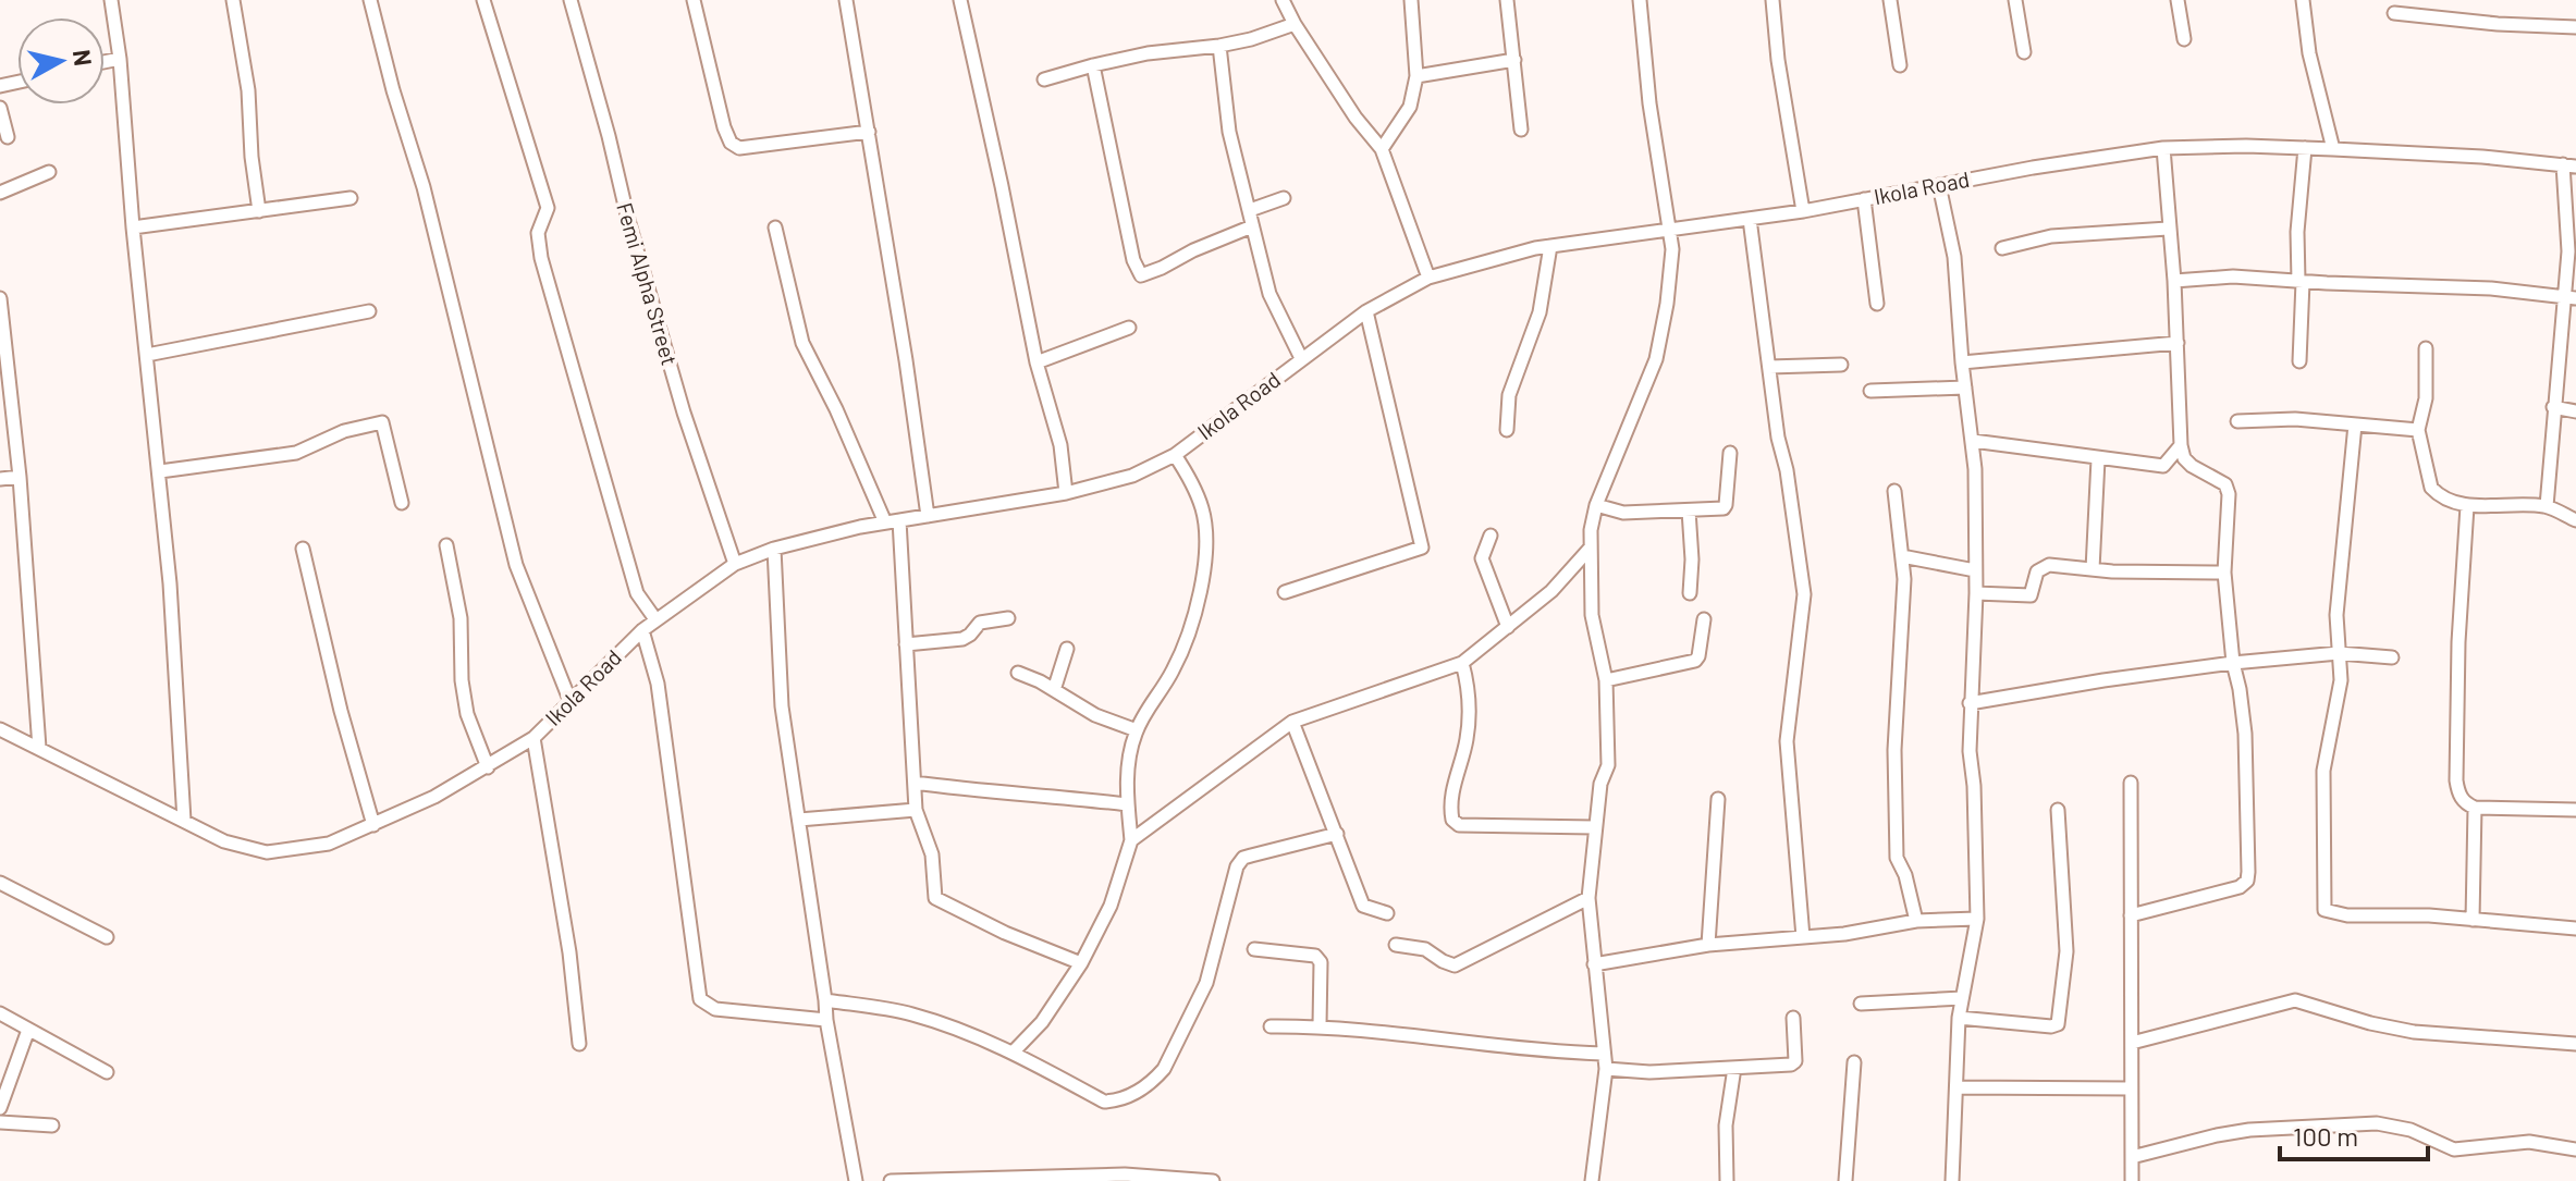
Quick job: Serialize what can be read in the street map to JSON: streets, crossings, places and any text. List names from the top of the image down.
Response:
{
  "streets": {
    "street": ["Ikola Road", "Femi Alpha Street"]
  },
  "crossings": [
    ["Ikola Road", "Femi Alpha Street"]
  ],
  "scale_bar": "100 m",
  "north": "right"
}
